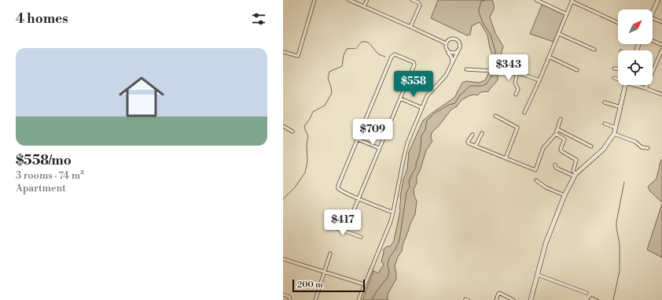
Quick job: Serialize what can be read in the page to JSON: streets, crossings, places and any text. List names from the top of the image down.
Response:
{
  "scale_bar": "200 m",
  "north": "top right",
  "page": {
    "heading": "4 homes",
    "list": [
      {
        "name": "$558/mo",
        "note": "3 rooms · 74 m² · Apartment"
      }
    ],
    "price": [
      "$343",
      "$558",
      "$709",
      "$417"
    ],
    "scale": "200 m"
  }
}
